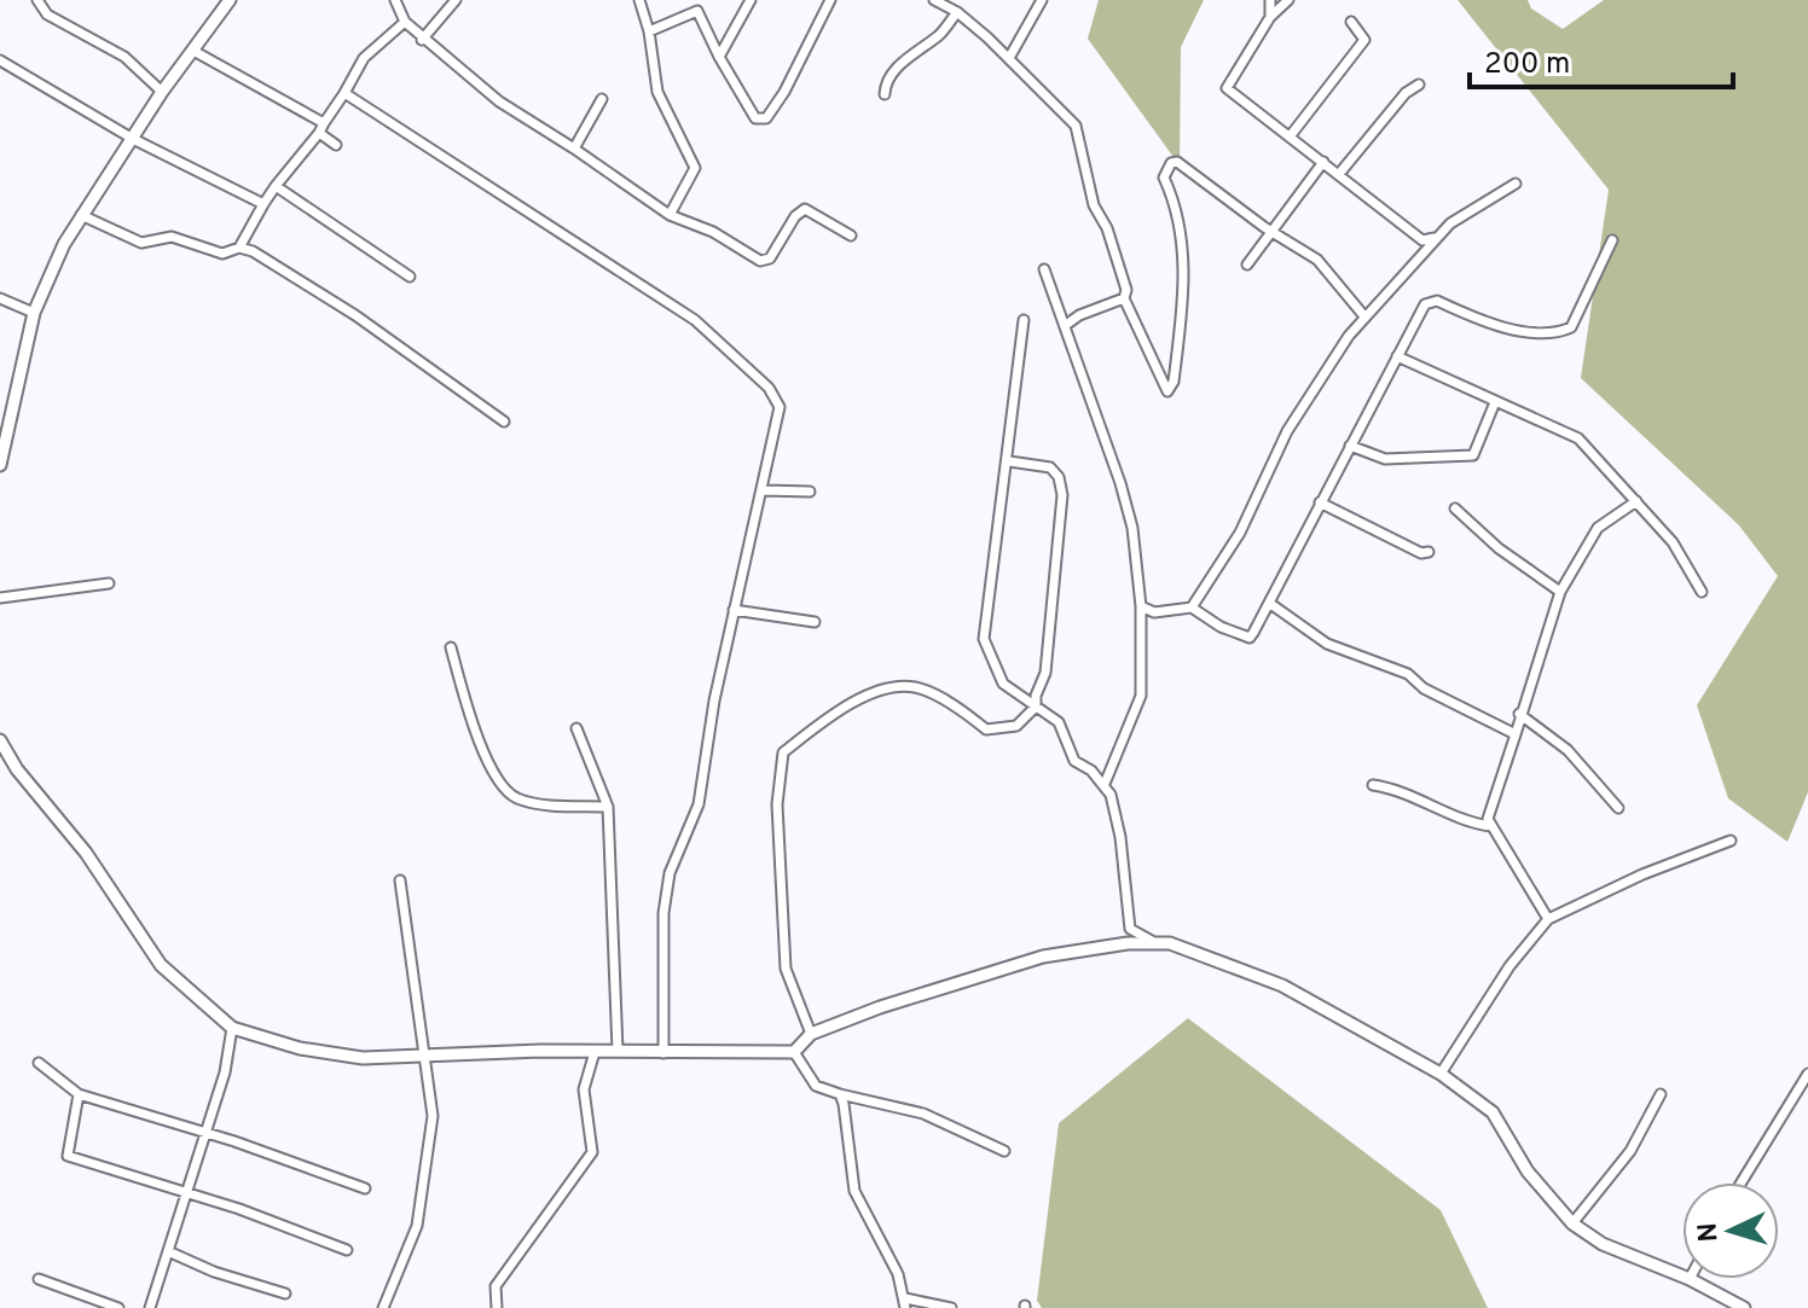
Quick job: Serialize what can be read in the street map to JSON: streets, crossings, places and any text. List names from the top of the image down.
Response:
{
  "scale_bar": "200 m",
  "north": "left"
}
